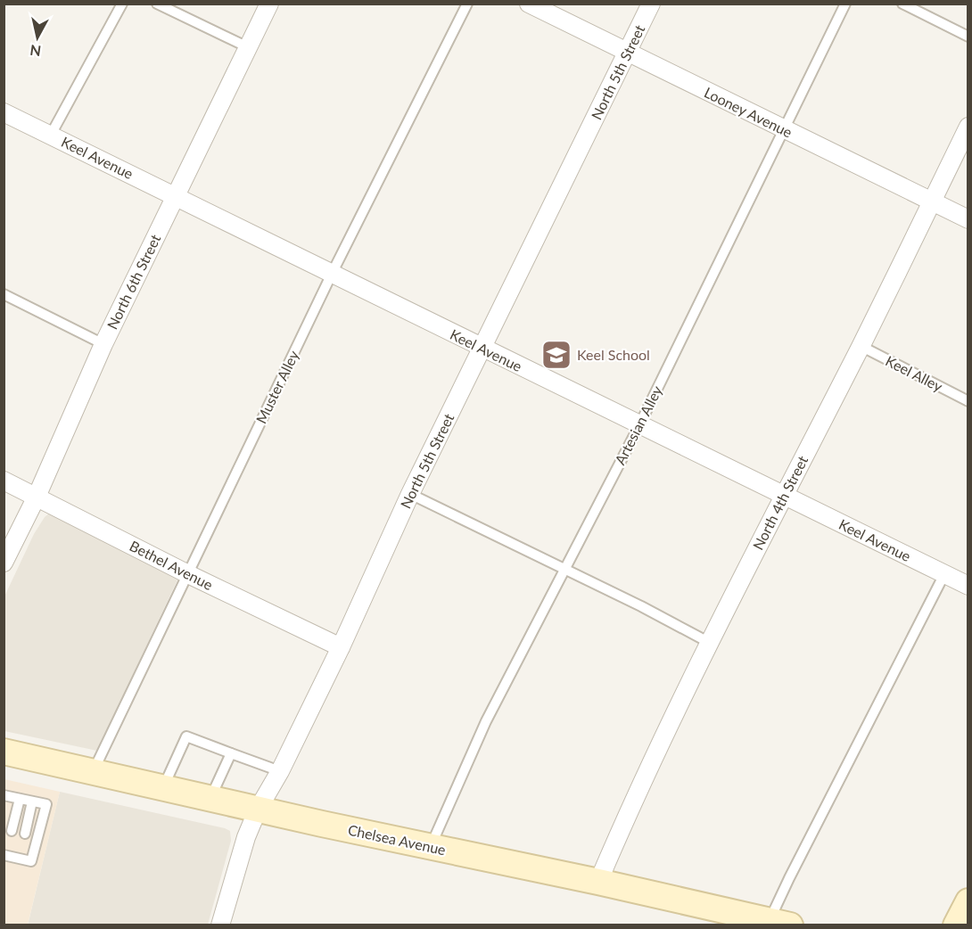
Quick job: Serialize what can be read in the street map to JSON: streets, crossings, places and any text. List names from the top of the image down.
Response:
{
  "streets": {
    "main road": ["Chelsea Avenue"],
    "street": [
      "North 5th Street",
      "Looney Avenue",
      "Keel Avenue",
      "North 6th Street",
      "North 4th Street",
      "Bethel Avenue"
    ],
    "lane": ["Keel Alley", "Muster Alley", "Artesian Alley"]
  },
  "crossings": [
    ["North 5th Street", "Looney Avenue"],
    ["North 5th Street", "Keel Avenue"],
    ["North 5th Street", "Bethel Avenue"],
    ["North 5th Street", "Chelsea Avenue"],
    ["Looney Avenue", "Artesian Alley"],
    ["Looney Avenue", "North 4th Street"],
    ["Keel Avenue", "North 6th Street"],
    ["Keel Avenue", "Muster Alley"],
    ["Keel Avenue", "Artesian Alley"],
    ["Keel Avenue", "North 4th Street"],
    ["North 6th Street", "Bethel Avenue"],
    ["Keel Alley", "North 4th Street"],
    ["Muster Alley", "Bethel Avenue"],
    ["Muster Alley", "Chelsea Avenue"],
    ["Artesian Alley", "Chelsea Avenue"],
    ["North 4th Street", "Chelsea Avenue"]
  ],
  "places": {
    "school or university": ["Keel School"]
  },
  "north": "bottom"
}
